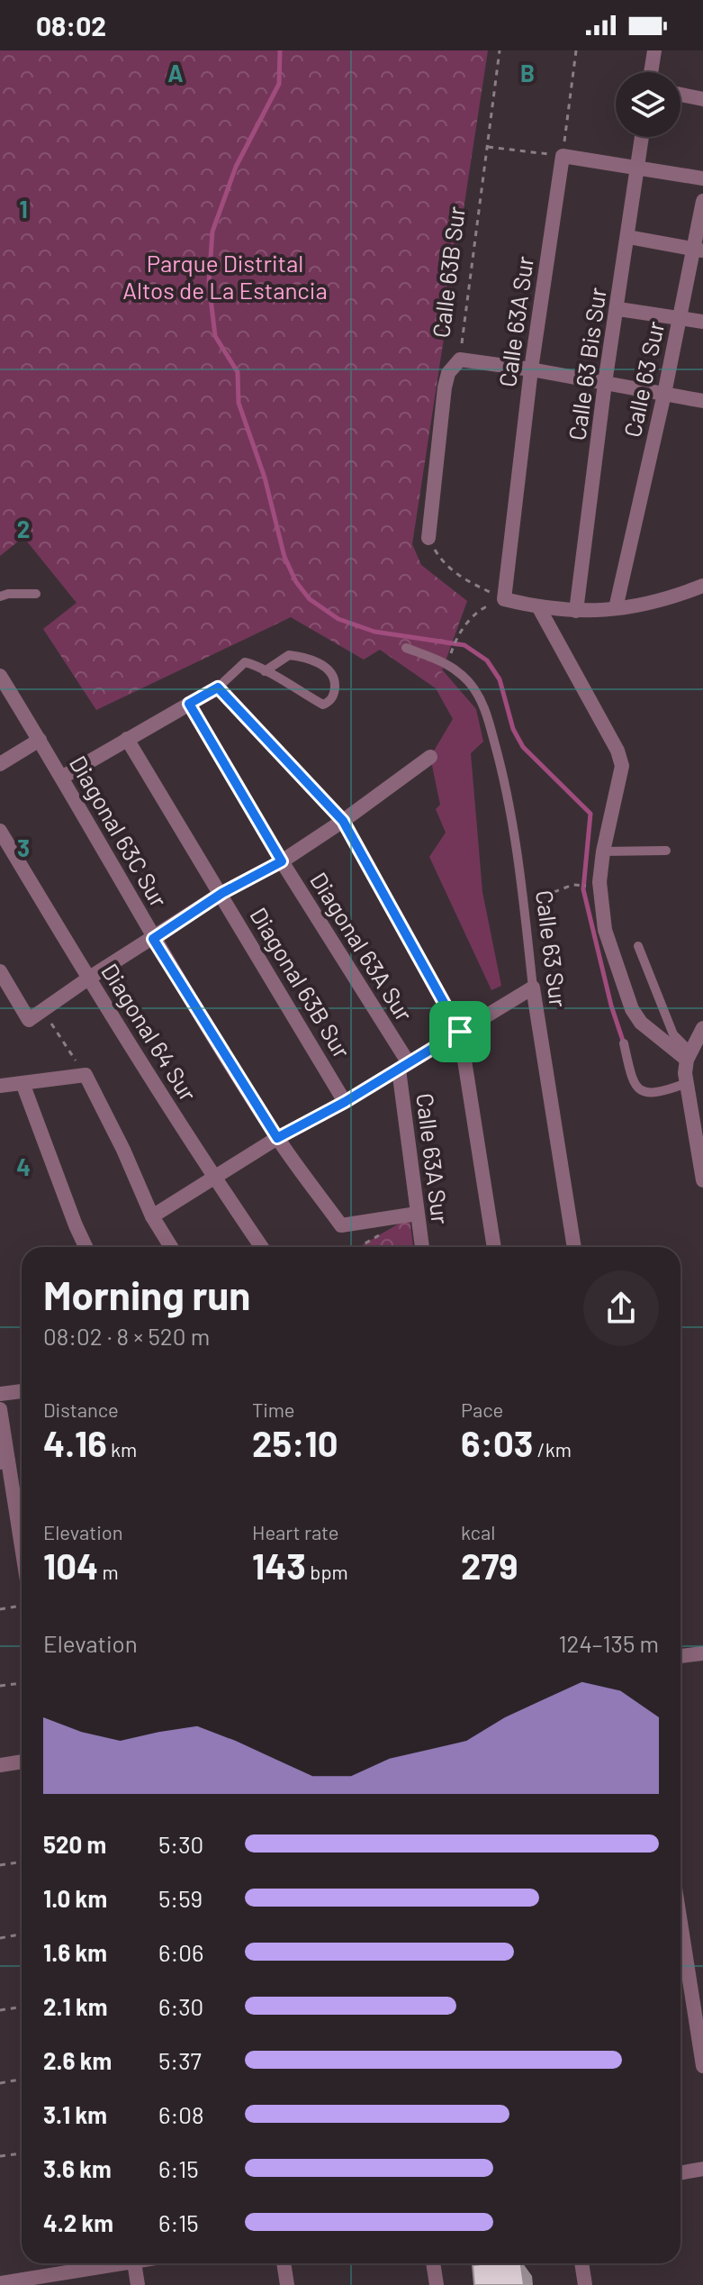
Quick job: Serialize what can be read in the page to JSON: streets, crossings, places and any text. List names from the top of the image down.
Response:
{
  "streets": {
    "street": [
      "Calle 63B Sur",
      "Calle 63A Sur",
      "Calle 63 Bis Sur",
      "Calle 63 Sur",
      "Diagonal 63C Sur",
      "Diagonal 63A Sur",
      "Diagonal 63B Sur",
      "Diagonal 64 Sur"
    ]
  },
  "crossings": [
    ["Calle 63A Sur", "Diagonal 63C Sur"],
    ["Calle 63A Sur", "Diagonal 63A Sur"]
  ],
  "parks": ["Parque Distrital Altos de La Estancia"],
  "page": {
    "status": "08:02",
    "heading": ["Morning run", "08:02 · 8 × 520 m"],
    "stats": [
      ["Distance", "4.16 km"],
      ["Time", "25:10"],
      ["Pace", "6:03 /km"],
      ["Elevation", "104 m"],
      ["Heart rate", "143 bpm"],
      ["kcal", "279"]
    ],
    "chart": ["Elevation", "124–135 m"],
    "list": [
      {
        "name": "520 m",
        "note": "5:30"
      },
      {
        "name": "1.0 km",
        "note": "5:59"
      },
      {
        "name": "1.6 km",
        "note": "6:06"
      },
      {
        "name": "2.1 km",
        "note": "6:30"
      },
      {
        "name": "2.6 km",
        "note": "5:37"
      },
      {
        "name": "3.1 km",
        "note": "6:08"
      },
      {
        "name": "3.6 km",
        "note": "6:15"
      },
      {
        "name": "4.2 km",
        "note": "6:15"
      }
    ]
  },
  "grid": {
    "columns": ["A", "B"],
    "rows": [
      "1",
      "2",
      "3",
      "4"
    ]
  }
}
